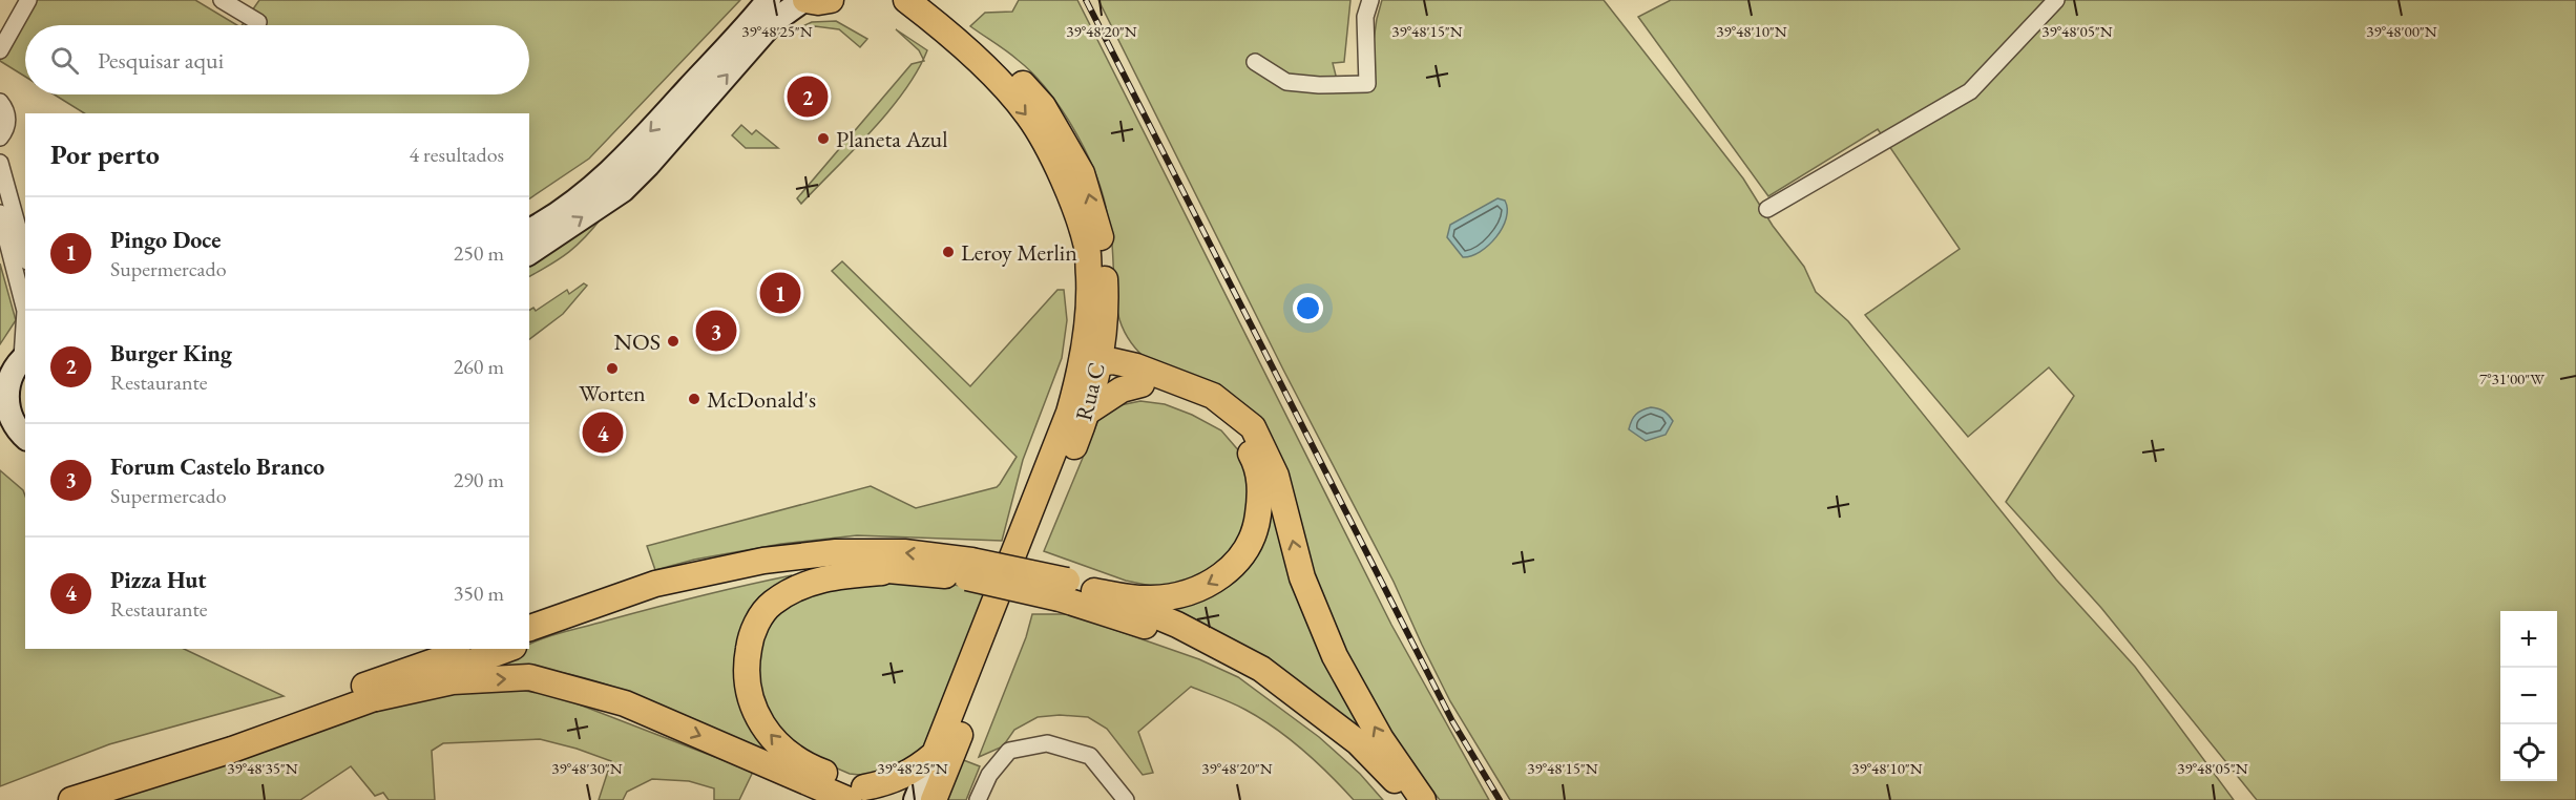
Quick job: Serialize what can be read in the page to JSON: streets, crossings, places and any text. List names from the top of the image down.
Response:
{
  "streets": {
    "main road": ["Rua C"]
  },
  "places": [
    "Planeta Azul",
    "Leroy Merlin",
    "NOS",
    "Worten",
    "McDonald's"
  ],
  "page": {
    "search": "Pesquisar aqui",
    "pins": [
      "2",
      "1",
      "3",
      "4"
    ],
    "heading": ["Por perto", "4 resultados"],
    "list": [
      {
        "mark": "1",
        "name": "Pingo Doce",
        "note": "Supermercado",
        "value": "250 m"
      },
      {
        "mark": "2",
        "name": "Burger King",
        "note": "Restaurante",
        "value": "260 m"
      },
      {
        "mark": "3",
        "name": "Forum Castelo Branco",
        "note": "Supermercado",
        "value": "290 m"
      },
      {
        "mark": "4",
        "name": "Pizza Hut",
        "note": "Restaurante",
        "value": "350 m"
      }
    ],
    "map_buttons": ["+", "−"]
  },
  "coordinates": [
    "39°48'05\"N",
    "39°48'25\"N",
    "39°48'20\"N",
    "39°48'15\"N",
    "39°48'10\"N",
    "39°48'00\"N",
    "7°31'00\"W",
    "39°48'35\"N",
    "39°48'30\"N"
  ]
}
